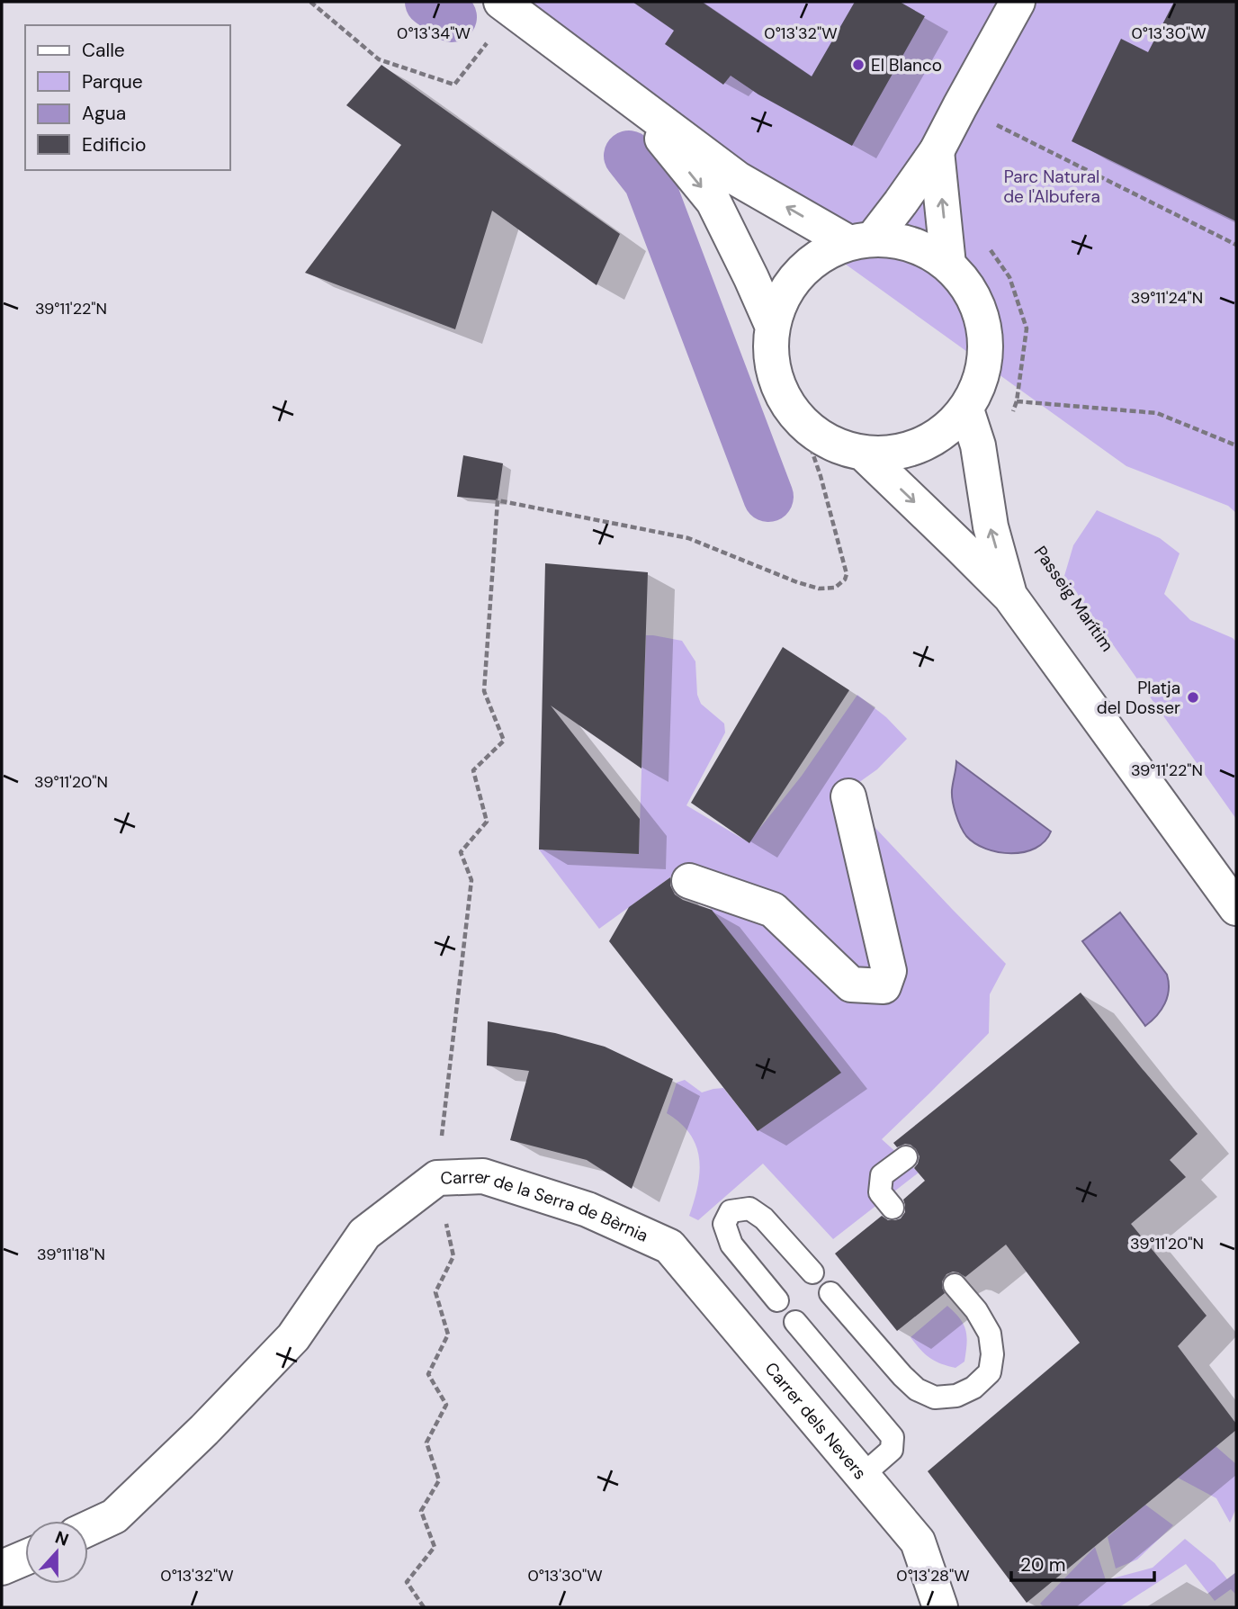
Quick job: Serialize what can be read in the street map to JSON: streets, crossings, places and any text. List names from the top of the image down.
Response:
{
  "streets": {
    "street": ["Carrer de la Serra de Bèrnia", "Carrer dels Nevers"]
  },
  "crossings": [
    ["Carrer de la Serra de Bèrnia", "Carrer dels Nevers"]
  ],
  "parks": ["Parc Natural de l'Albufera"],
  "places": ["El Blanco", "Platja del Dosser"],
  "legend": [
    "Calle",
    "Parque",
    "Agua",
    "Edificio"
  ],
  "scale_bar": "20 m",
  "north": "top",
  "coordinates": [
    "0°13'30\"W",
    "0°13'34\"W",
    "0°13'32\"W",
    "39°11'24\"N",
    "39°11'22\"N",
    "39°11'20\"N",
    "39°11'18\"N",
    "0°13'28\"W"
  ]
}
